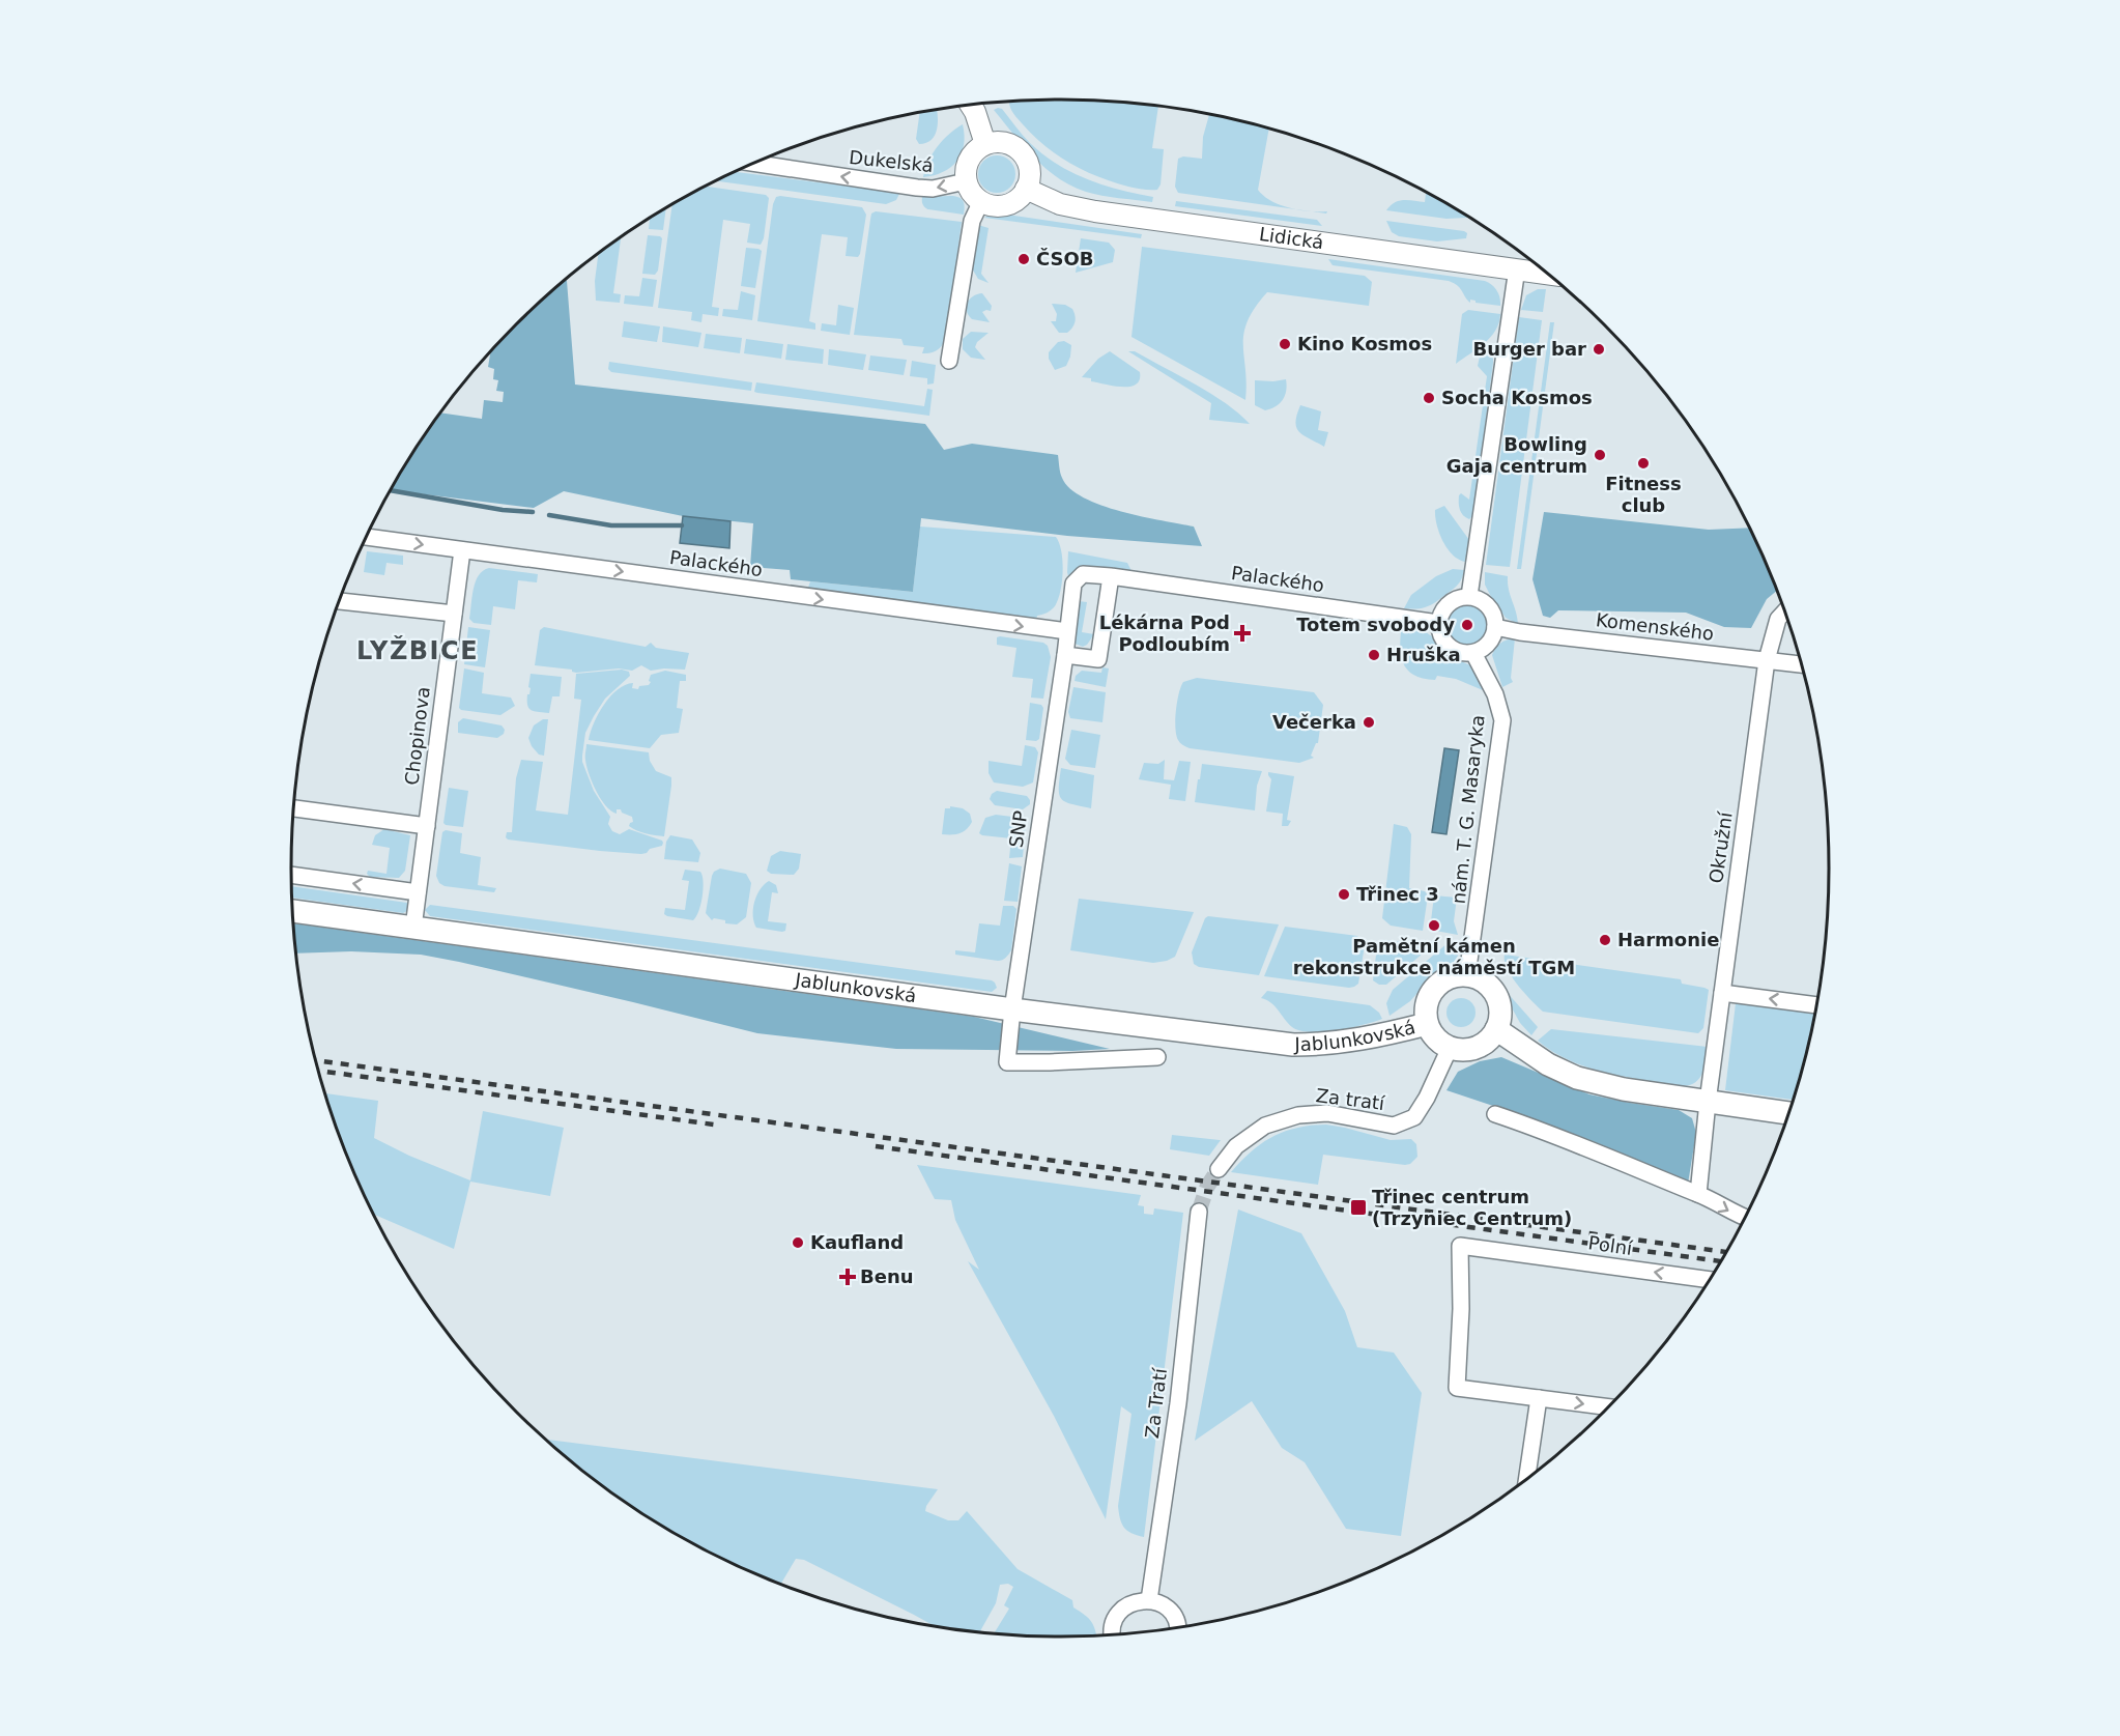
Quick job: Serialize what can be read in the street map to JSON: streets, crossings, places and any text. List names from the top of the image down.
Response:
{
  "streets": {
    "main road": ["Jablunkovská"],
    "street": [
      "Dukelská",
      "Lidická",
      "Palackého",
      "Komenského",
      "Chopinova",
      "nám. T. G. Masaryka",
      "SNP",
      "Okružní",
      "Za tratí",
      "Polní",
      "Za Tratí"
    ]
  },
  "crossings": [
    ["Dukelská", "Lidická"],
    ["Palackého", "Komenského"],
    ["Palackého", "Chopinova"],
    ["Palackého", "nám. T. G. Masaryka"],
    ["Palackého", "SNP"],
    ["Komenského", "nám. T. G. Masaryka"],
    ["Komenského", "Okružní"],
    ["Chopinova", "Jablunkovská"],
    ["nám. T. G. Masaryka", "Jablunkovská"],
    ["nám. T. G. Masaryka", "Za tratí"],
    ["SNP", "Jablunkovská"],
    ["Jablunkovská", "Za tratí"]
  ],
  "one_way": ["Dukelská", "Palackého"],
  "districts": ["LYŽBICE"],
  "places": {
    "other": [
      "ČSOB",
      "Kino Kosmos",
      "Burger bar",
      "Socha Kosmos",
      "Bowling Gaja centrum",
      "Fitness club",
      "Totem svobody",
      "Hruška",
      "Večerka",
      "Třinec 3",
      "Pamětní kámen rekonstrukce náměstí TGM",
      "Harmonie",
      "Kaufland"
    ],
    "health": ["Lékárna Pod Podloubím", "Benu"],
    "transit": ["Třinec centrum (Trzyniec Centrum)"]
  }
}
